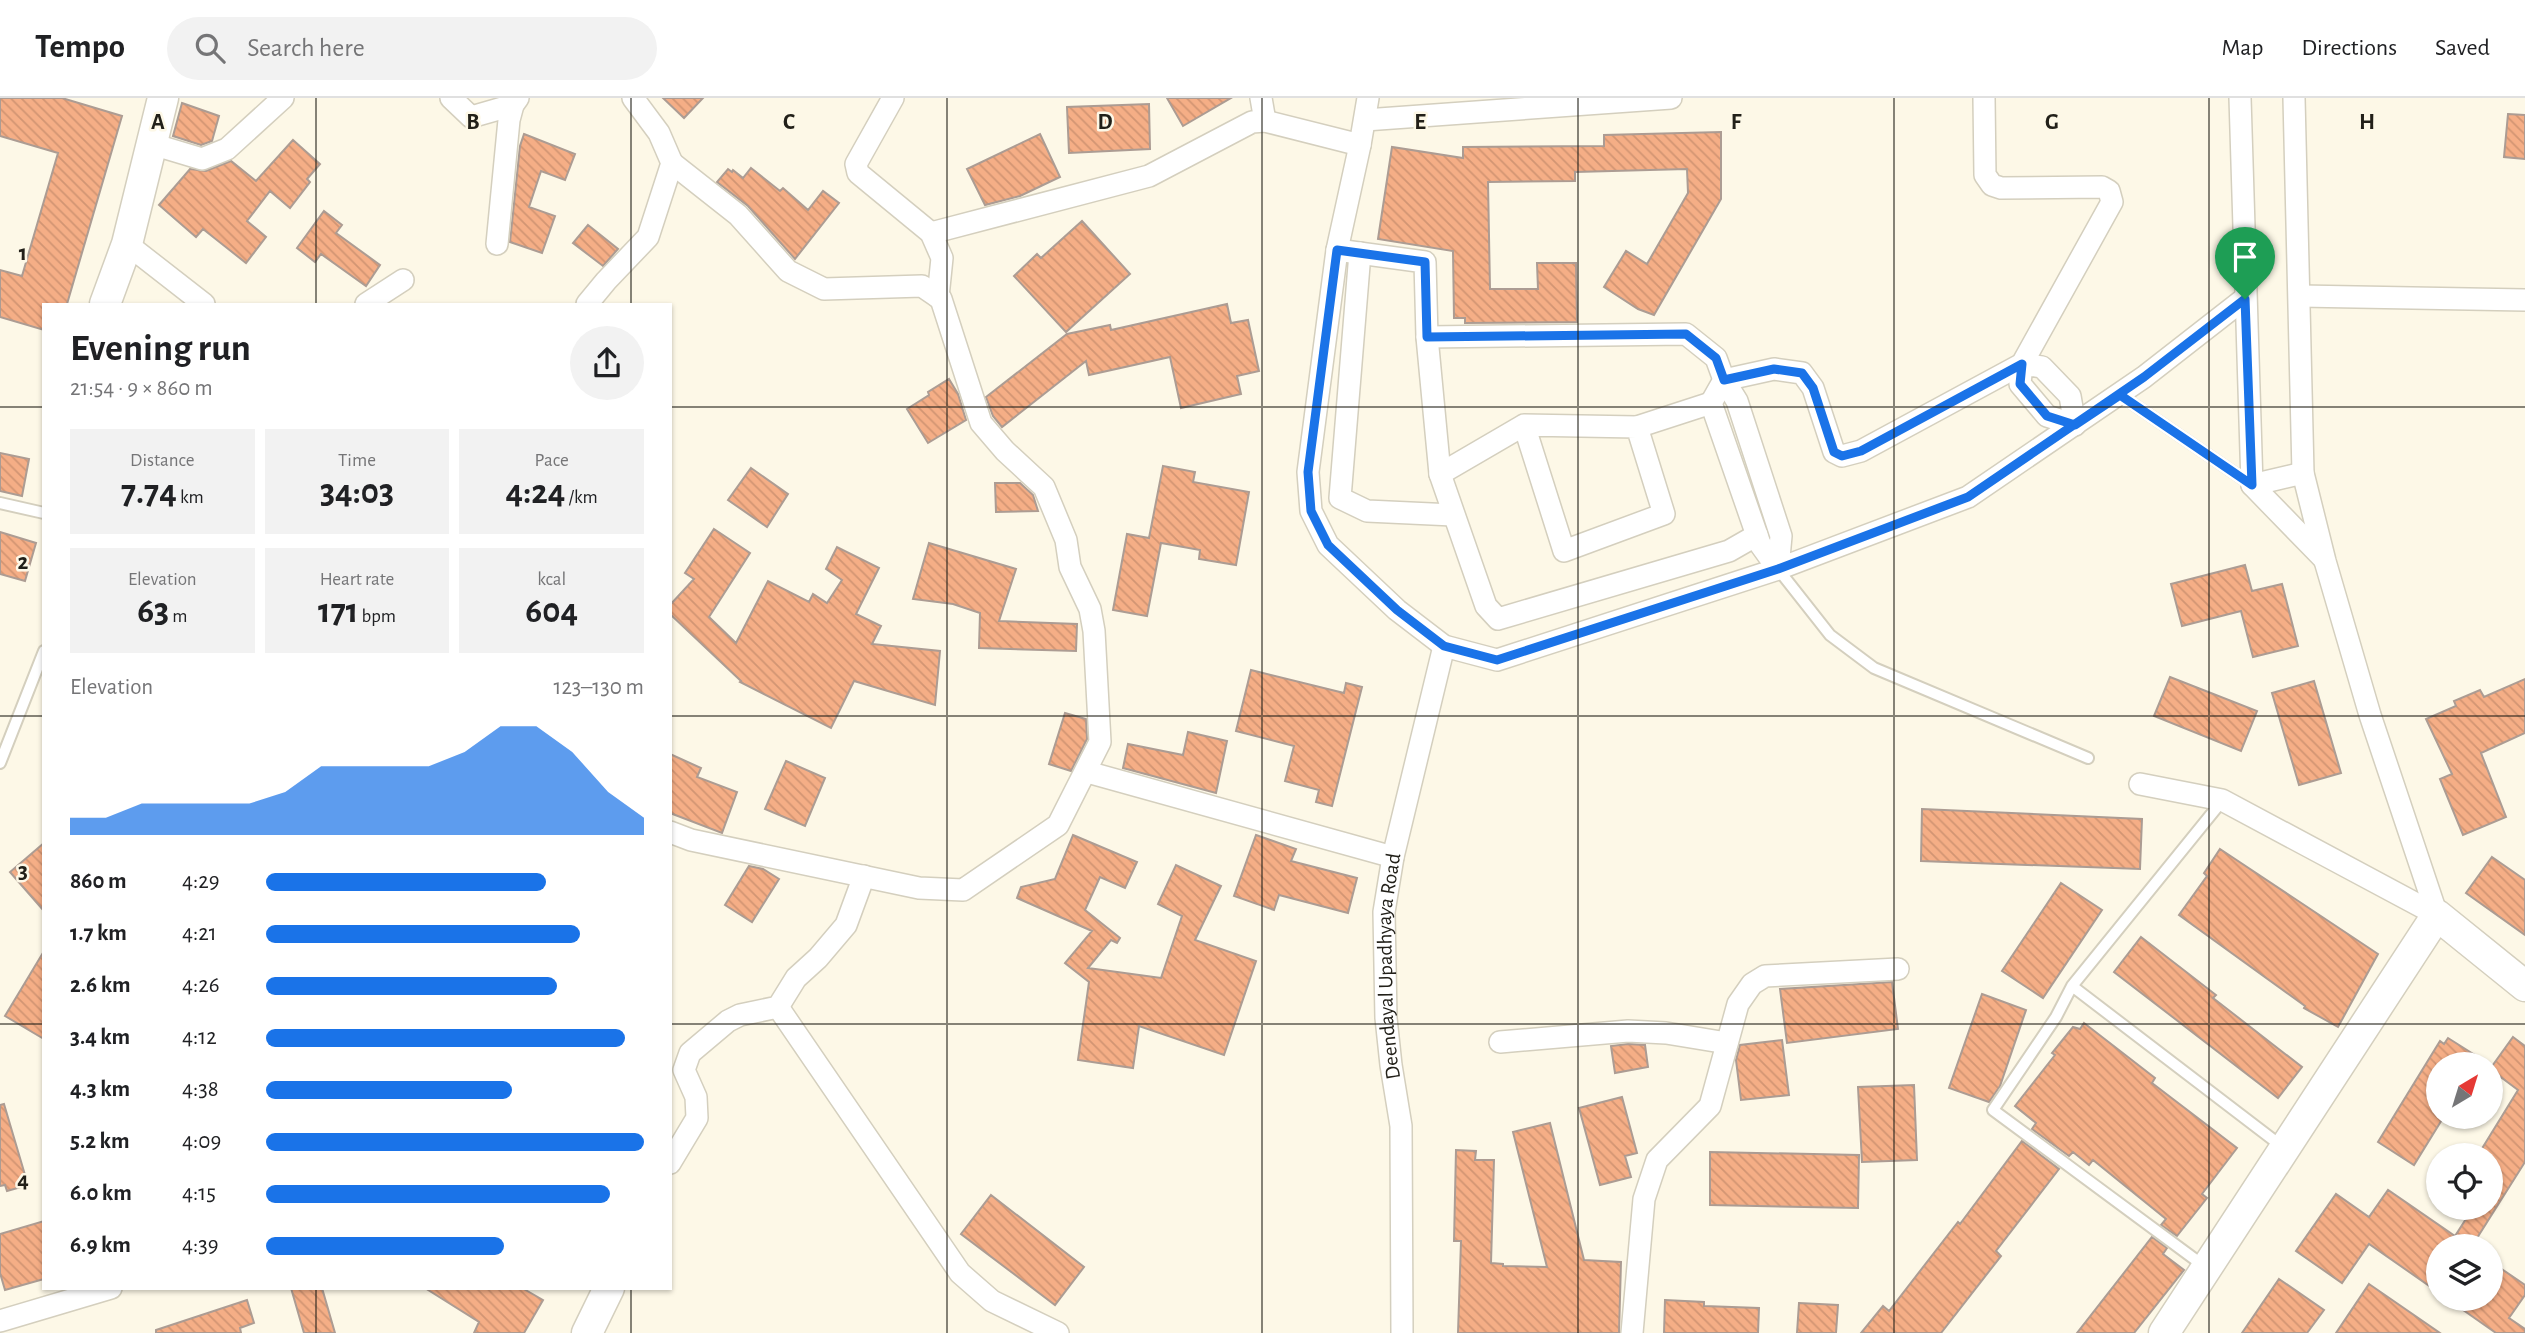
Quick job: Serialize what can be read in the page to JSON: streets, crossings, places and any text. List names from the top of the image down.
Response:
{
  "streets": {
    "street": ["Deendayal Upadhyaya Road"]
  },
  "north": "top right",
  "page": {
    "header": "Tempo",
    "search": "Search here",
    "nav": ["Map", "Directions", "Saved"],
    "heading": ["Evening run", "21:54 · 9 × 860 m"],
    "stats": [
      ["Distance", "7.74 km"],
      ["Time", "34:03"],
      ["Pace", "4:24 /km"],
      ["Elevation", "63 m"],
      ["Heart rate", "171 bpm"],
      ["kcal", "604"]
    ],
    "chart": ["Elevation", "123–130 m"],
    "list": [
      {
        "name": "860 m",
        "note": "4:29"
      },
      {
        "name": "1.7 km",
        "note": "4:21"
      },
      {
        "name": "2.6 km",
        "note": "4:26"
      },
      {
        "name": "3.4 km",
        "note": "4:12"
      },
      {
        "name": "4.3 km",
        "note": "4:38"
      },
      {
        "name": "5.2 km",
        "note": "4:09"
      },
      {
        "name": "6.0 km",
        "note": "4:15"
      },
      {
        "name": "6.9 km",
        "note": "4:39"
      }
    ]
  },
  "grid": {
    "columns": [
      "A",
      "B",
      "C",
      "D",
      "E",
      "F",
      "G",
      "H"
    ],
    "rows": [
      "1",
      "2",
      "3",
      "4"
    ]
  }
}
